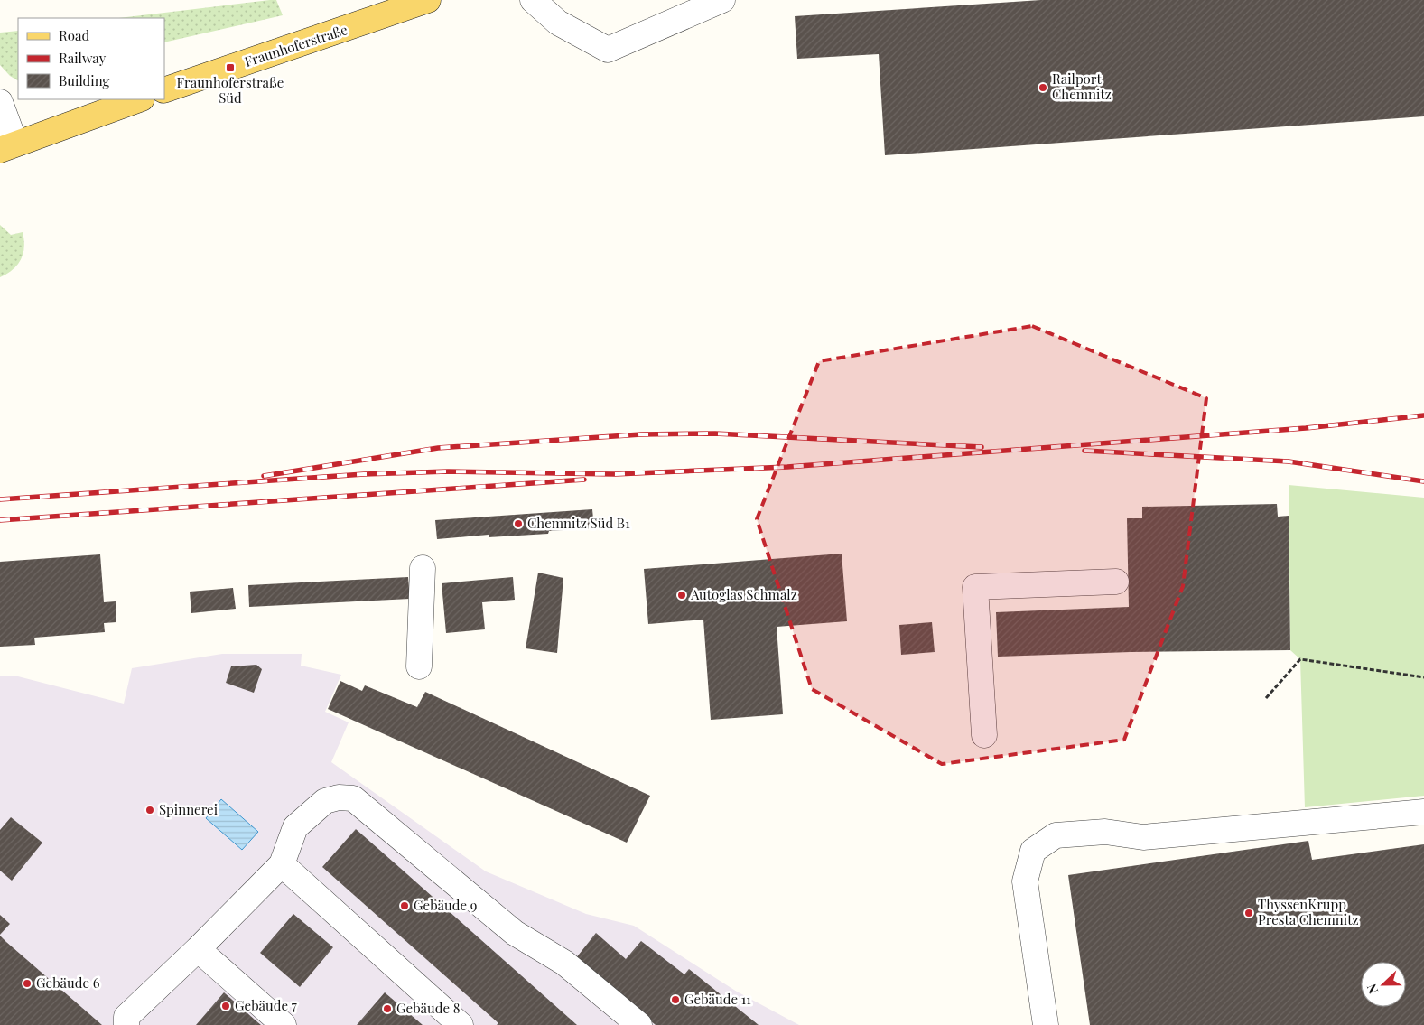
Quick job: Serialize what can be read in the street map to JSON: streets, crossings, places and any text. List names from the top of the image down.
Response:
{
  "streets": {
    "main road": ["Fraunhoferstraße"]
  },
  "places": {
    "transit": ["Fraunhoferstraße Süd"],
    "other": [
      "Railport Chemnitz",
      "Chemnitz Süd B1",
      "Autoglas Schmalz",
      "Spinnerei",
      "Gebäude 9",
      "ThyssenKrupp Presta Chemnitz",
      "Gebäude 6",
      "Gebäude 11",
      "Gebäude 7",
      "Gebäude 8"
    ]
  },
  "legend": ["Road", "Railway", "Building"],
  "north": "left"
}
